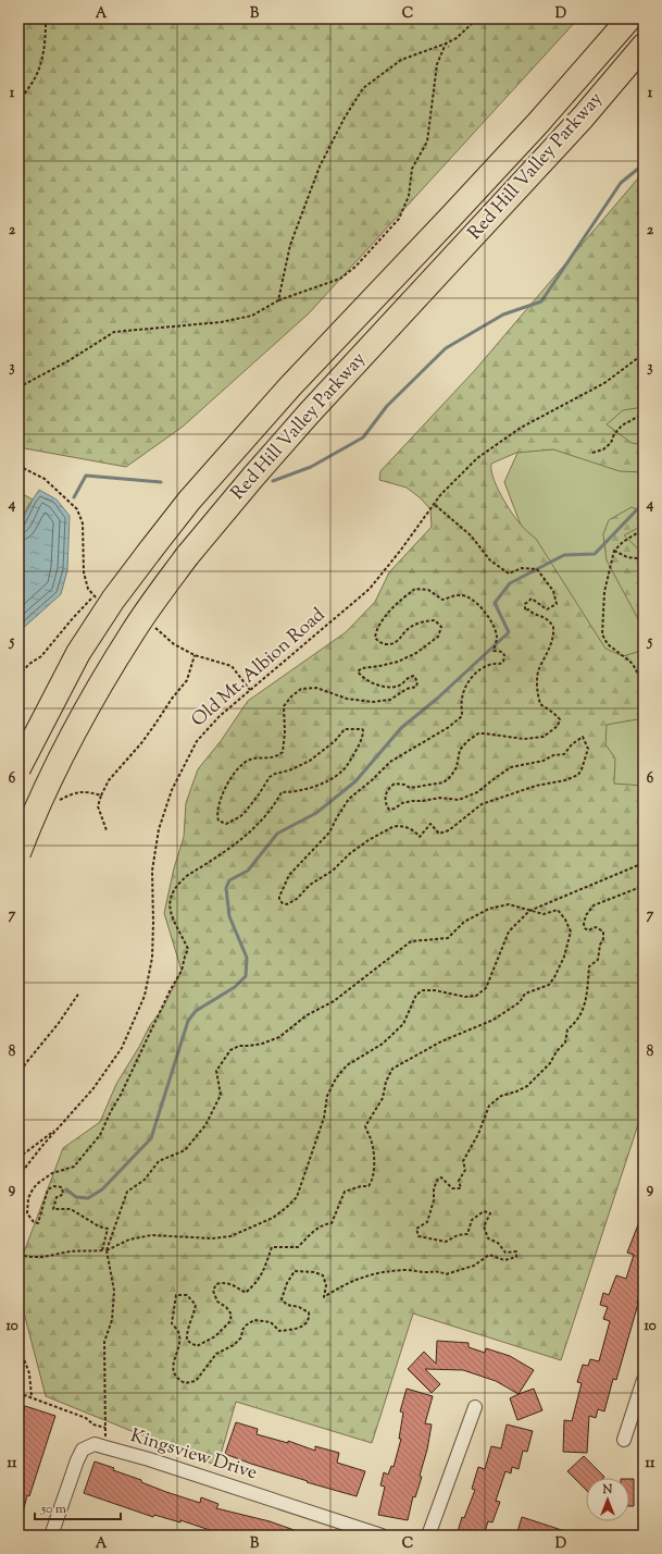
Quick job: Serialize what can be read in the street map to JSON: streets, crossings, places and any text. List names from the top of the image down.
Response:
{
  "streets": {
    "highway": ["Red Hill Valley Parkway"],
    "street": ["Kingsview Drive"],
    "path": ["Old Mt. Albion Road"]
  },
  "scale_bar": "50 m",
  "north": "top",
  "grid": {
    "columns": [
      "A",
      "B",
      "C",
      "D"
    ],
    "rows": [
      "1",
      "2",
      "3",
      "4",
      "5",
      "6",
      "7",
      "8",
      "9",
      "10",
      "11"
    ]
  }
}
